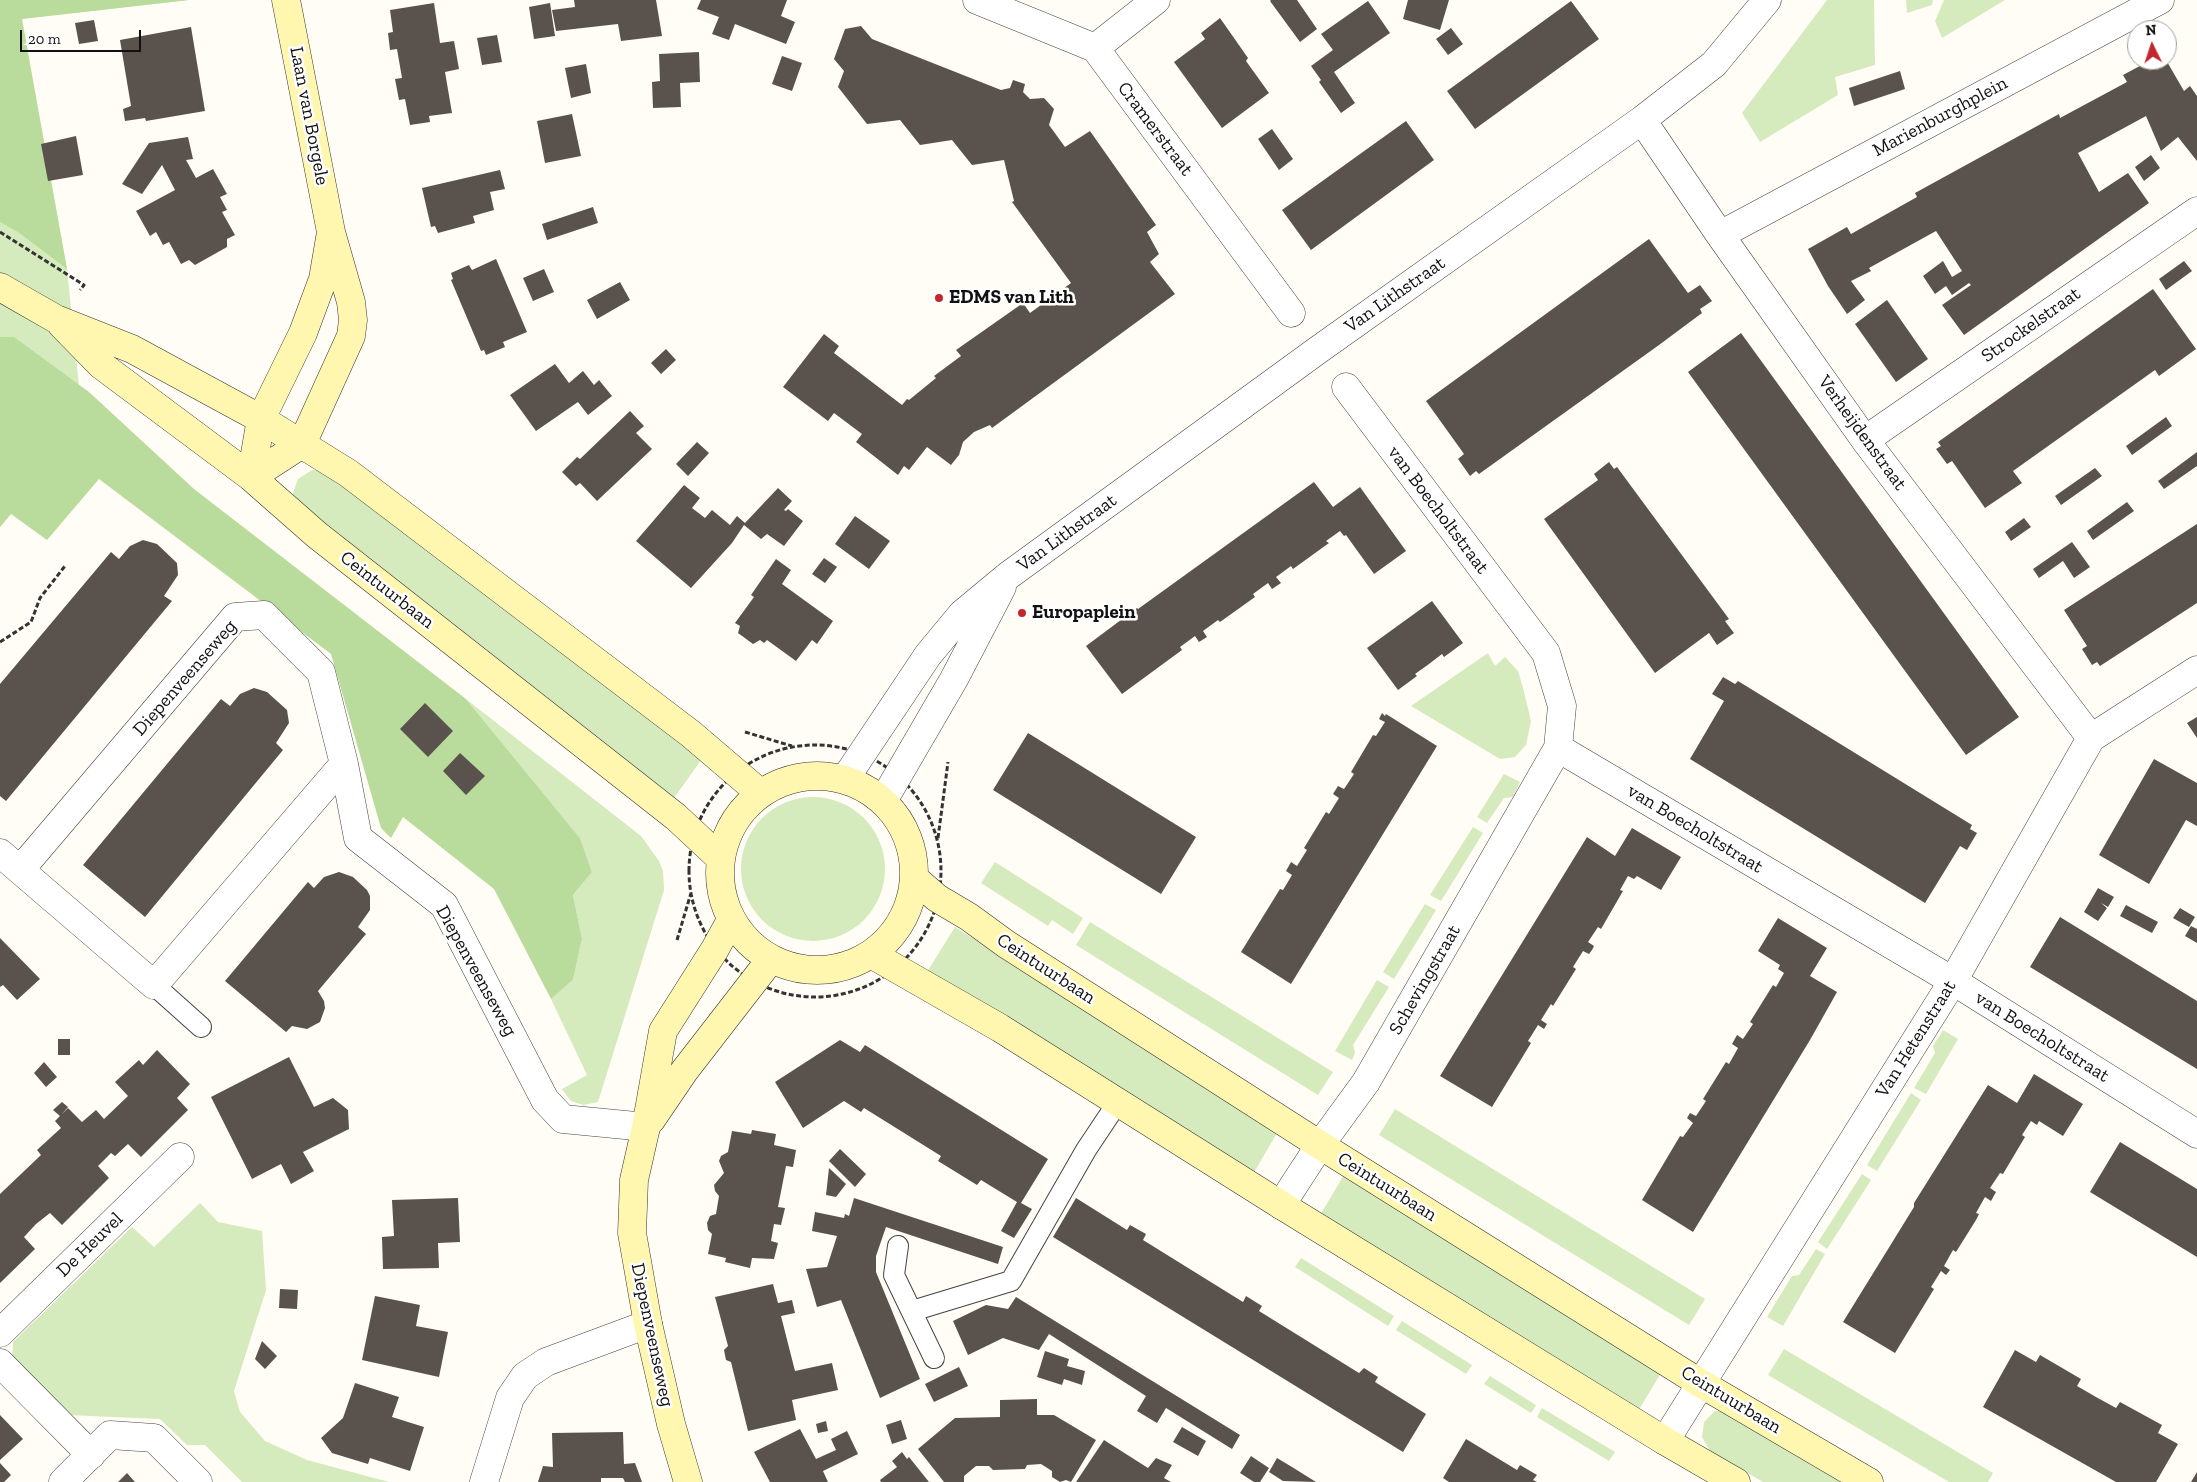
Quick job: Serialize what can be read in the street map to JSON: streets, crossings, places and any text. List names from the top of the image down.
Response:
{
  "streets": {
    "street": [
      "Laan van Borgele",
      "Marienburghplein",
      "Cramerstraat",
      "Van Lithstraat",
      "Strockelstraat",
      "Verheijdenstraat",
      "van Boecholtstraat",
      "Ceintuurbaan",
      "Diepenveenseweg",
      "Schevingstraat",
      "Van Hetenstraat",
      "De Heuvel"
    ]
  },
  "crossings": [
    ["Laan van Borgele", "Ceintuurbaan"],
    ["Marienburghplein", "Verheijdenstraat"],
    ["Van Lithstraat", "Verheijdenstraat"],
    ["Strockelstraat", "Verheijdenstraat"],
    ["Verheijdenstraat", "Van Hetenstraat"],
    ["van Boecholtstraat", "Schevingstraat"],
    ["van Boecholtstraat", "Van Hetenstraat"],
    ["Ceintuurbaan", "Schevingstraat"],
    ["Ceintuurbaan", "Van Hetenstraat"]
  ],
  "places": ["EDMS van Lith", "Europaplein"],
  "scale_bar": "20 m",
  "north": "top"
}
